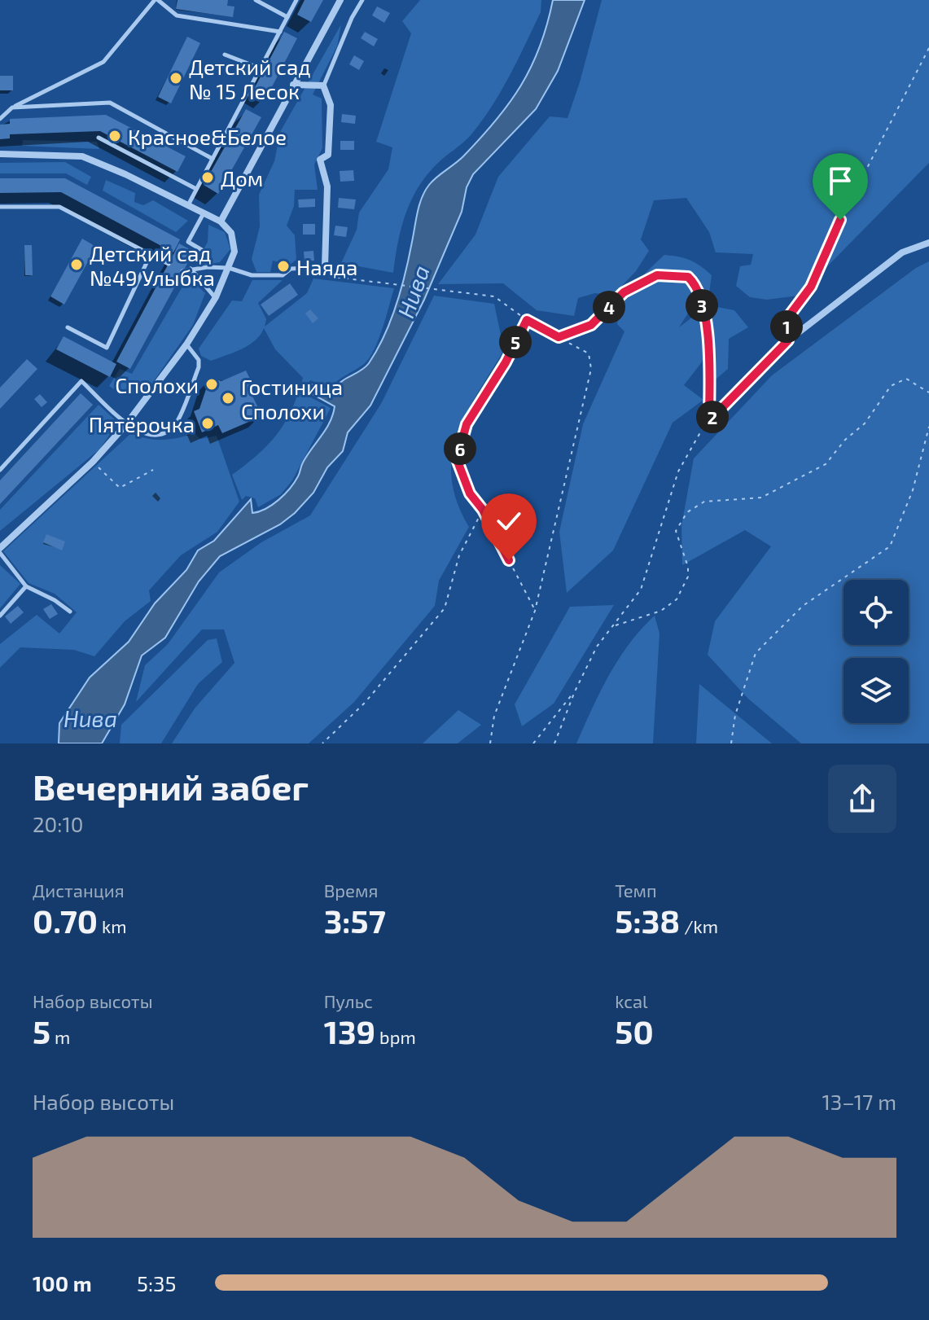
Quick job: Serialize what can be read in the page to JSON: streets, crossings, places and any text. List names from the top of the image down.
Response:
{
  "water": ["Нива"],
  "places": [
    "Детский сад № 15 Лесок",
    "Красное&Белое",
    "Дом",
    "Детский сад №49 Улыбка",
    "Наяда",
    "Сполохи",
    "Гостиница Сполохи",
    "Пятёрочка"
  ],
  "page": {
    "pins": [
      "3",
      "4",
      "1",
      "5",
      "2",
      "6"
    ],
    "heading": ["Вечерний забег", "20:10"],
    "stats": [
      ["Дистанция", "0.70 km"],
      ["Время", "3:57"],
      ["Темп", "5:38 /km"],
      ["Набор высоты", "5 m"],
      ["Пульс", "139 bpm"],
      ["kcal", "50"]
    ],
    "chart": ["Набор высоты", "13–17 m"],
    "list": [
      {
        "name": "100 m",
        "note": "5:35"
      }
    ]
  }
}
